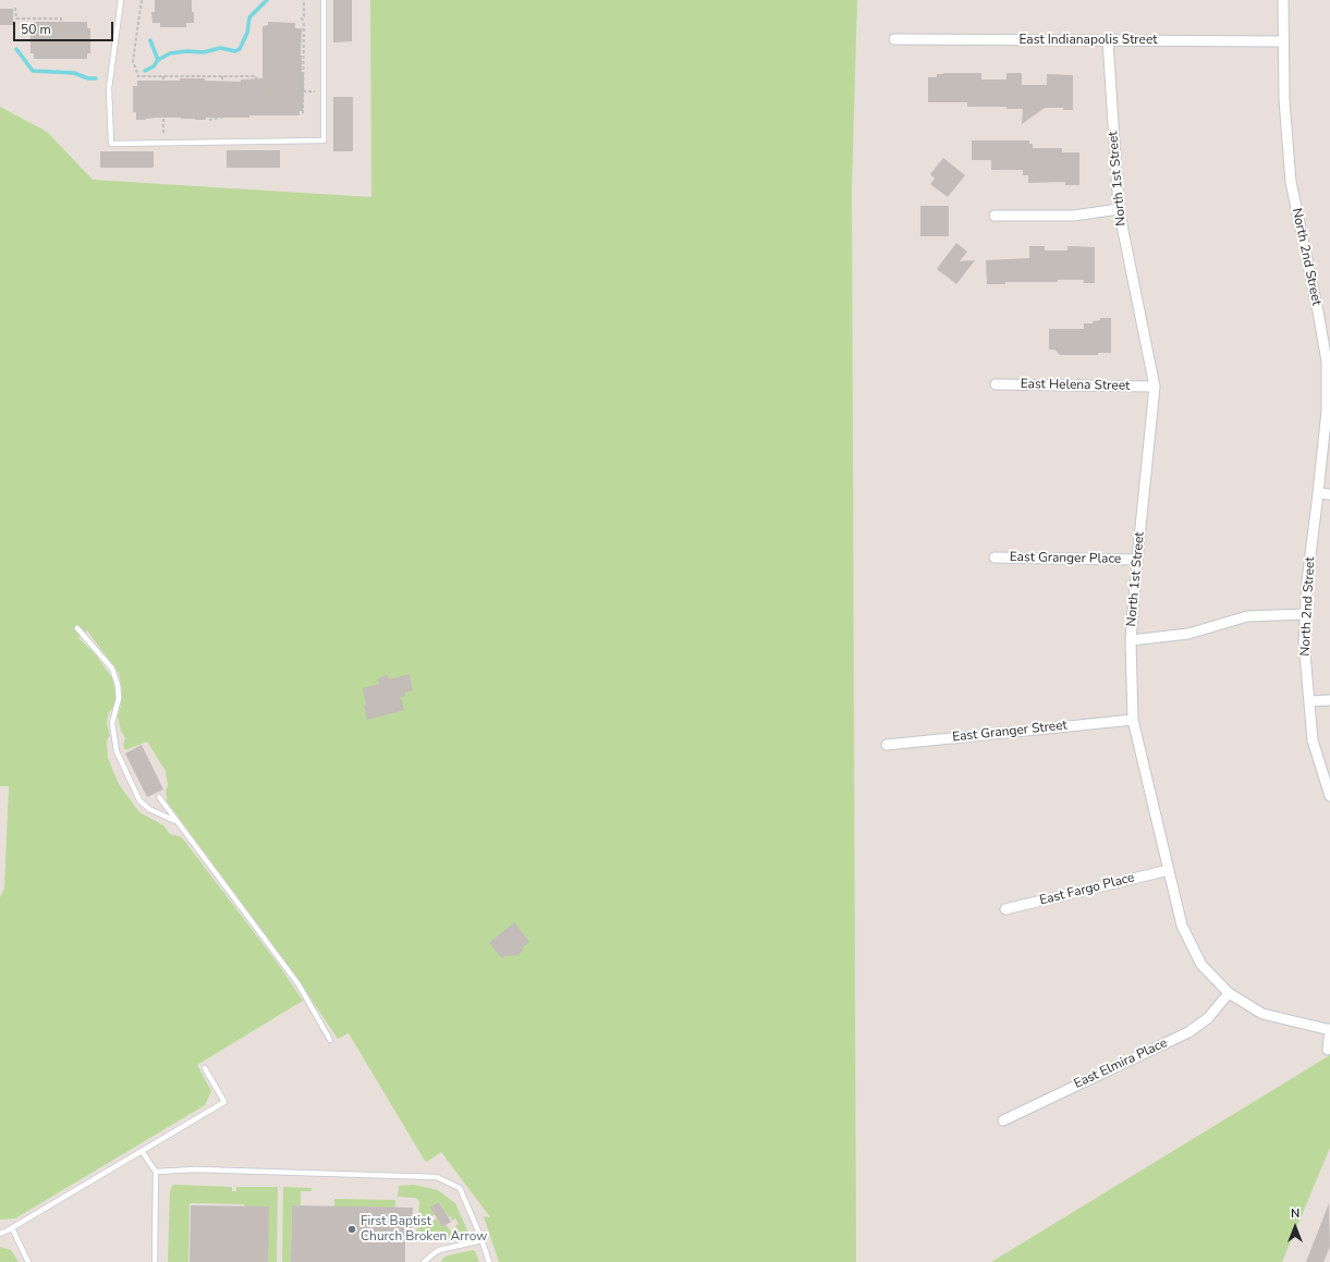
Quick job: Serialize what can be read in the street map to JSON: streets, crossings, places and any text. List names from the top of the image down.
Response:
{
  "streets": {
    "street": [
      "East Indianapolis Street",
      "North 1st Street",
      "North 2nd Street",
      "East Helena Street",
      "East Granger Place",
      "East Granger Street",
      "East Fargo Place",
      "East Elmira Place"
    ]
  },
  "crossings": [
    ["East Indianapolis Street", "North 1st Street"],
    ["East Indianapolis Street", "North 2nd Street"],
    ["North 1st Street", "East Helena Street"],
    ["North 1st Street", "East Granger Place"],
    ["North 1st Street", "East Granger Street"],
    ["North 1st Street", "East Fargo Place"],
    ["North 1st Street", "East Elmira Place"]
  ],
  "places": ["First Baptist Church Broken Arrow"],
  "scale_bar": "50 m",
  "north": "top"
}
